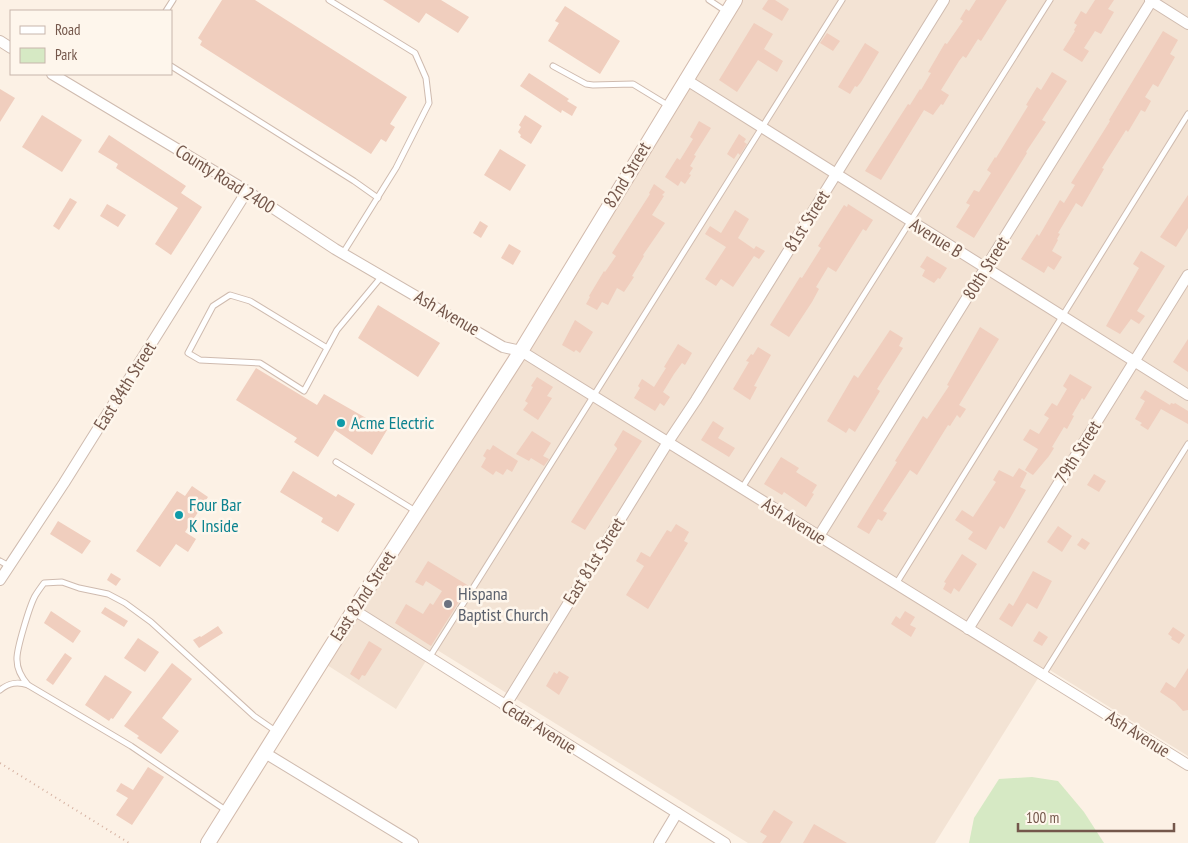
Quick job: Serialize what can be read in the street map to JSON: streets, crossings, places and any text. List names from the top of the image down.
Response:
{
  "streets": {
    "street": [
      "82nd Street",
      "County Road 2400",
      "81st Street",
      "Avenue B",
      "80th Street",
      "Ash Avenue",
      "East 84th Street",
      "79th Street",
      "East 81st Street",
      "East 82nd Street",
      "Cedar Avenue"
    ]
  },
  "crossings": [
    ["82nd Street", "Avenue B"],
    ["82nd Street", "Ash Avenue"],
    ["82nd Street", "East 82nd Street"],
    ["County Road 2400", "Ash Avenue"],
    ["County Road 2400", "East 84th Street"],
    ["81st Street", "Avenue B"],
    ["81st Street", "Ash Avenue"],
    ["81st Street", "East 81st Street"],
    ["Avenue B", "80th Street"],
    ["Avenue B", "79th Street"],
    ["80th Street", "Ash Avenue"],
    ["Ash Avenue", "79th Street"],
    ["Ash Avenue", "East 81st Street"],
    ["Ash Avenue", "East 82nd Street"],
    ["East 81st Street", "Cedar Avenue"],
    ["East 82nd Street", "Cedar Avenue"]
  ],
  "places": ["Acme Electric", "Four Bar K Inside", "Hispana Baptist Church"],
  "legend": ["Road", "Park"],
  "scale_bar": "100 m"
}
